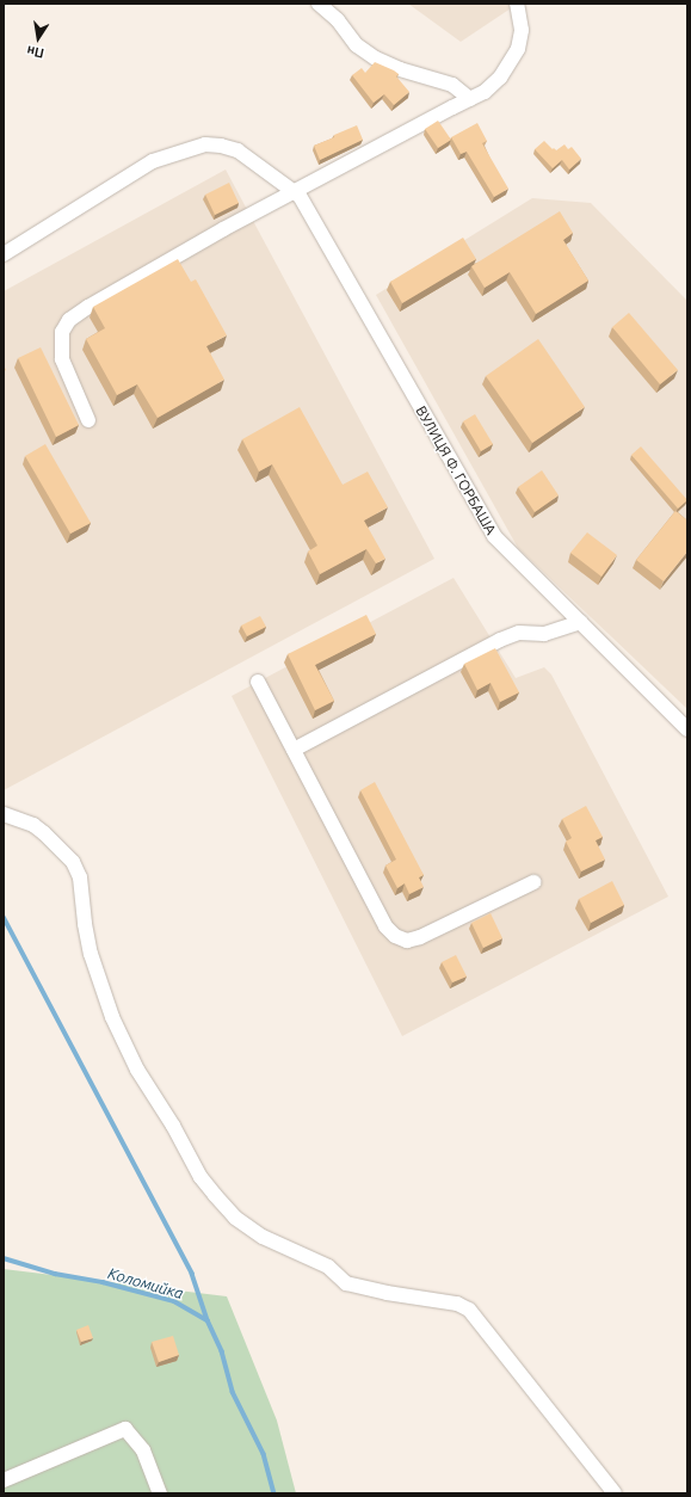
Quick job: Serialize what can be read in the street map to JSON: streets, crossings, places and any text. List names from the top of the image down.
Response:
{
  "streets": {
    "street": ["ВУЛИЦЯ Ф. ГОРБАША"]
  },
  "water": ["Коломийка"],
  "north": "bottom"
}
